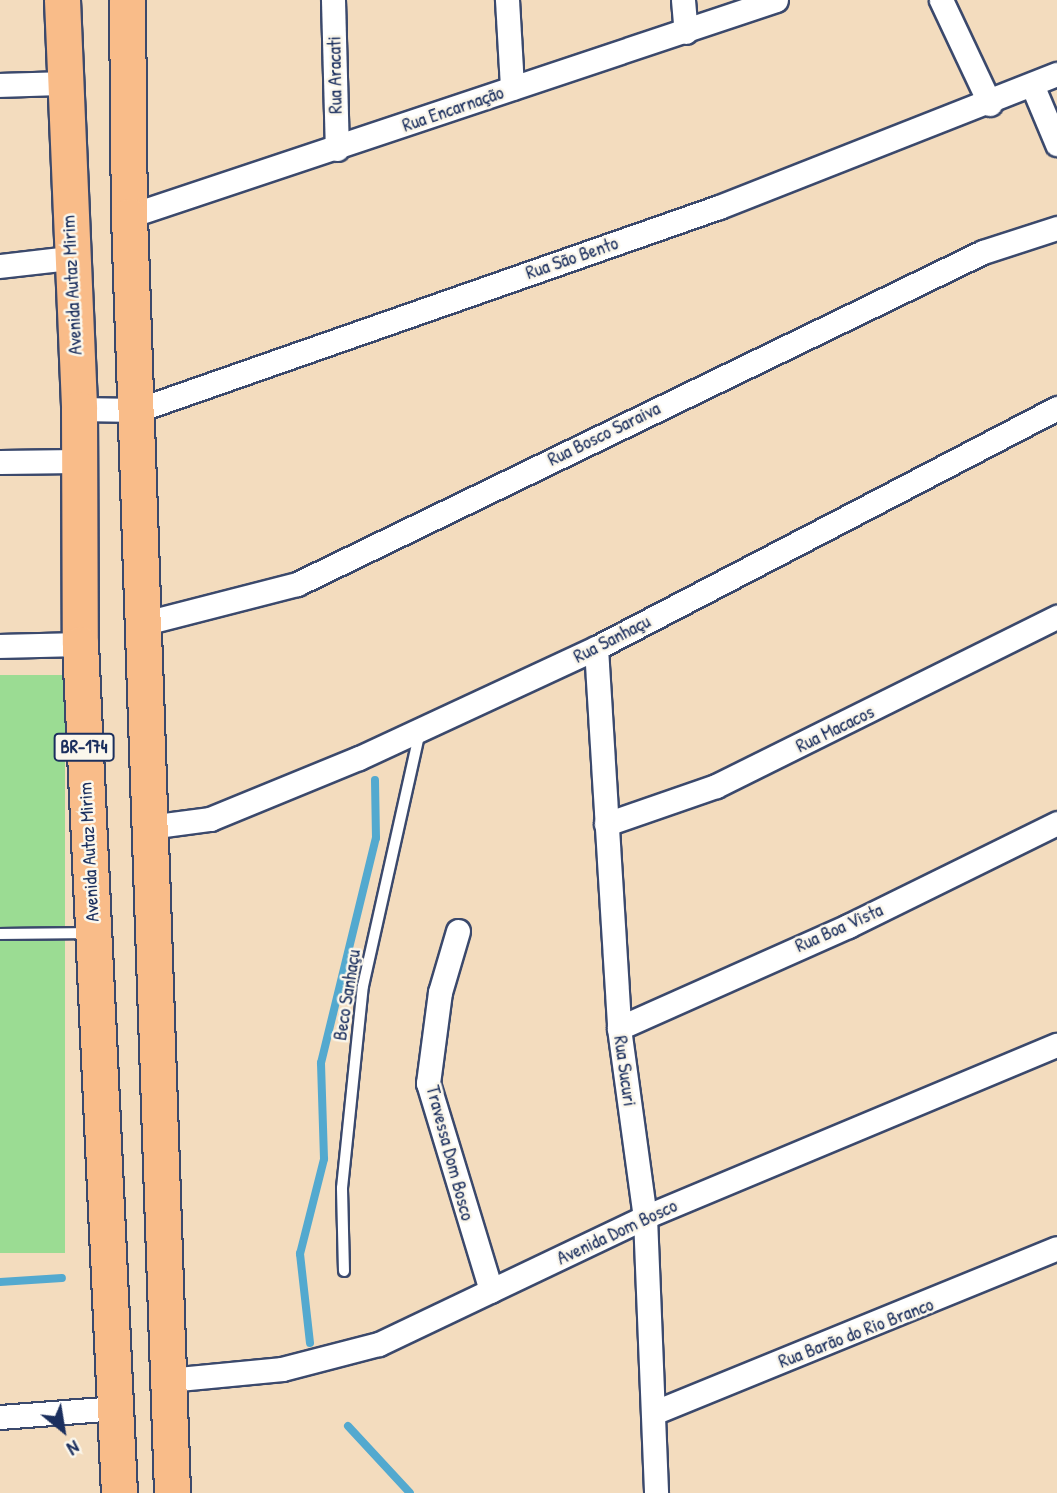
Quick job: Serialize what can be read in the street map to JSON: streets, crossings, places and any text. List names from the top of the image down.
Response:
{
  "streets": {
    "main road": ["Avenida Autaz Mirim", "BR-174"],
    "street": [
      "Rua Aracati",
      "Rua Encarnação",
      "Rua São Bento",
      "Rua Bosco Saraiva",
      "Rua Sanhaçu",
      "Rua Macacos",
      "Rua Boa Vista",
      "Rua Sucuri",
      "Travessa Dom Bosco",
      "Avenida Dom Bosco",
      "Rua Barão do Rio Branco"
    ],
    "lane": ["Beco Sanhaçu"]
  },
  "crossings": [
    ["Rua Aracati", "Rua Encarnação"],
    ["Rua São Bento", "Avenida Autaz Mirim"],
    ["Rua Sanhaçu", "Beco Sanhaçu"],
    ["Rua Sanhaçu", "Rua Sucuri"],
    ["Rua Macacos", "Rua Sucuri"],
    ["Rua Boa Vista", "Rua Sucuri"],
    ["Rua Sucuri", "Avenida Dom Bosco"],
    ["Rua Sucuri", "Rua Barão do Rio Branco"],
    ["Travessa Dom Bosco", "Avenida Dom Bosco"]
  ],
  "north": "bottom right"
}
